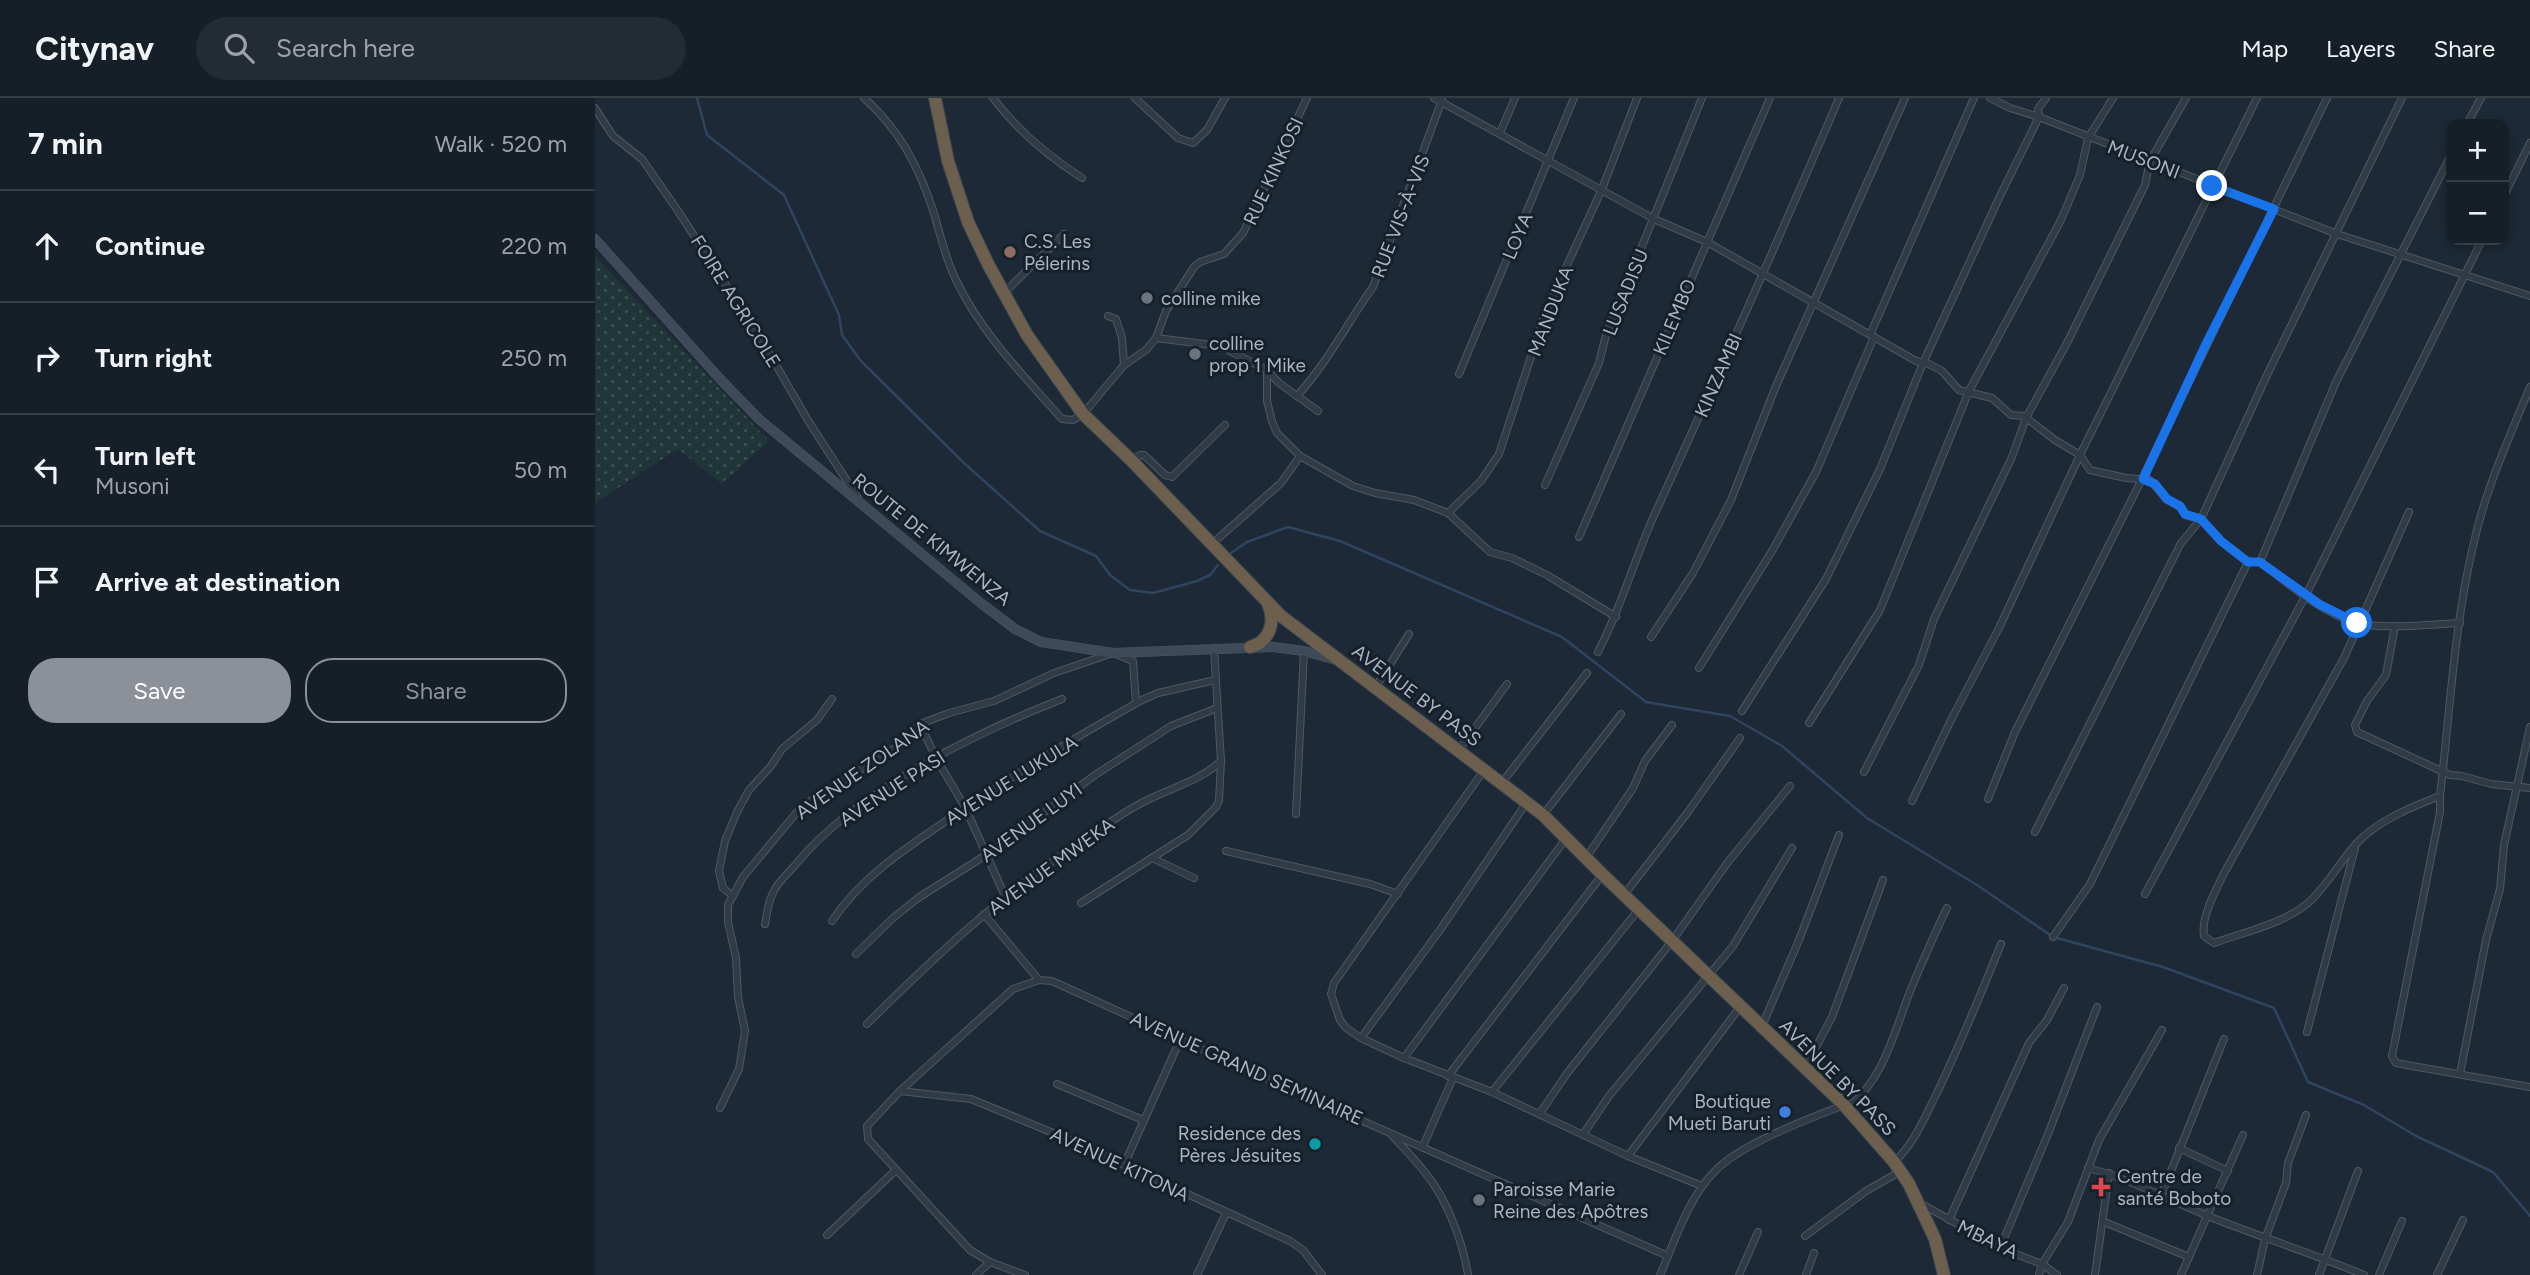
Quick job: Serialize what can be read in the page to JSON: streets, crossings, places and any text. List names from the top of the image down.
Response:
{
  "streets": {
    "highway": ["AVENUE BY PASS"],
    "street": [
      "MUSONI",
      "RUE KINKOSI",
      "RUE VIS-À-VIS",
      "LOYA",
      "LUSADISU",
      "FOIRE AGRICOLE",
      "MANDUKA",
      "KILEMBO",
      "KINZAMBI",
      "ROUTE DE KIMWENZA",
      "AVENUE ZOLANA",
      "AVENUE LUKULA",
      "AVENUE PASI",
      "AVENUE LUYI",
      "AVENUE MWEKA",
      "AVENUE GRAND SEMINAIRE",
      "AVENUE KITONA",
      "MBAYA"
    ]
  },
  "crossings": [
    ["FOIRE AGRICOLE", "ROUTE DE KIMWENZA"],
    ["ROUTE DE KIMWENZA", "AVENUE BY PASS"],
    ["ROUTE DE KIMWENZA", "AVENUE ZOLANA"],
    ["AVENUE BY PASS", "MBAYA"]
  ],
  "places": {
    "other": [
      "C.S. Les Pélerins",
      "colline mike",
      "colline prop 1 Mike",
      "Boutique Mueti Baruti",
      "Residence des Pères Jésuites",
      "Paroisse Marie Reine des Apôtres"
    ],
    "health": ["Centre de santé Boboto"]
  },
  "page": {
    "header": "Citynav",
    "search": "Search here",
    "nav": ["Map", "Layers", "Share"],
    "heading": ["7 min", "Walk · 520 m"],
    "map_buttons": ["+", "−"],
    "list": [
      ["Continue", "220 m"],
      ["Turn right", "250 m"],
      ["Turn left", "Musoni", "50 m"],
      "Arrive at destination"
    ],
    "buttons": ["Save", "Share"]
  }
}
